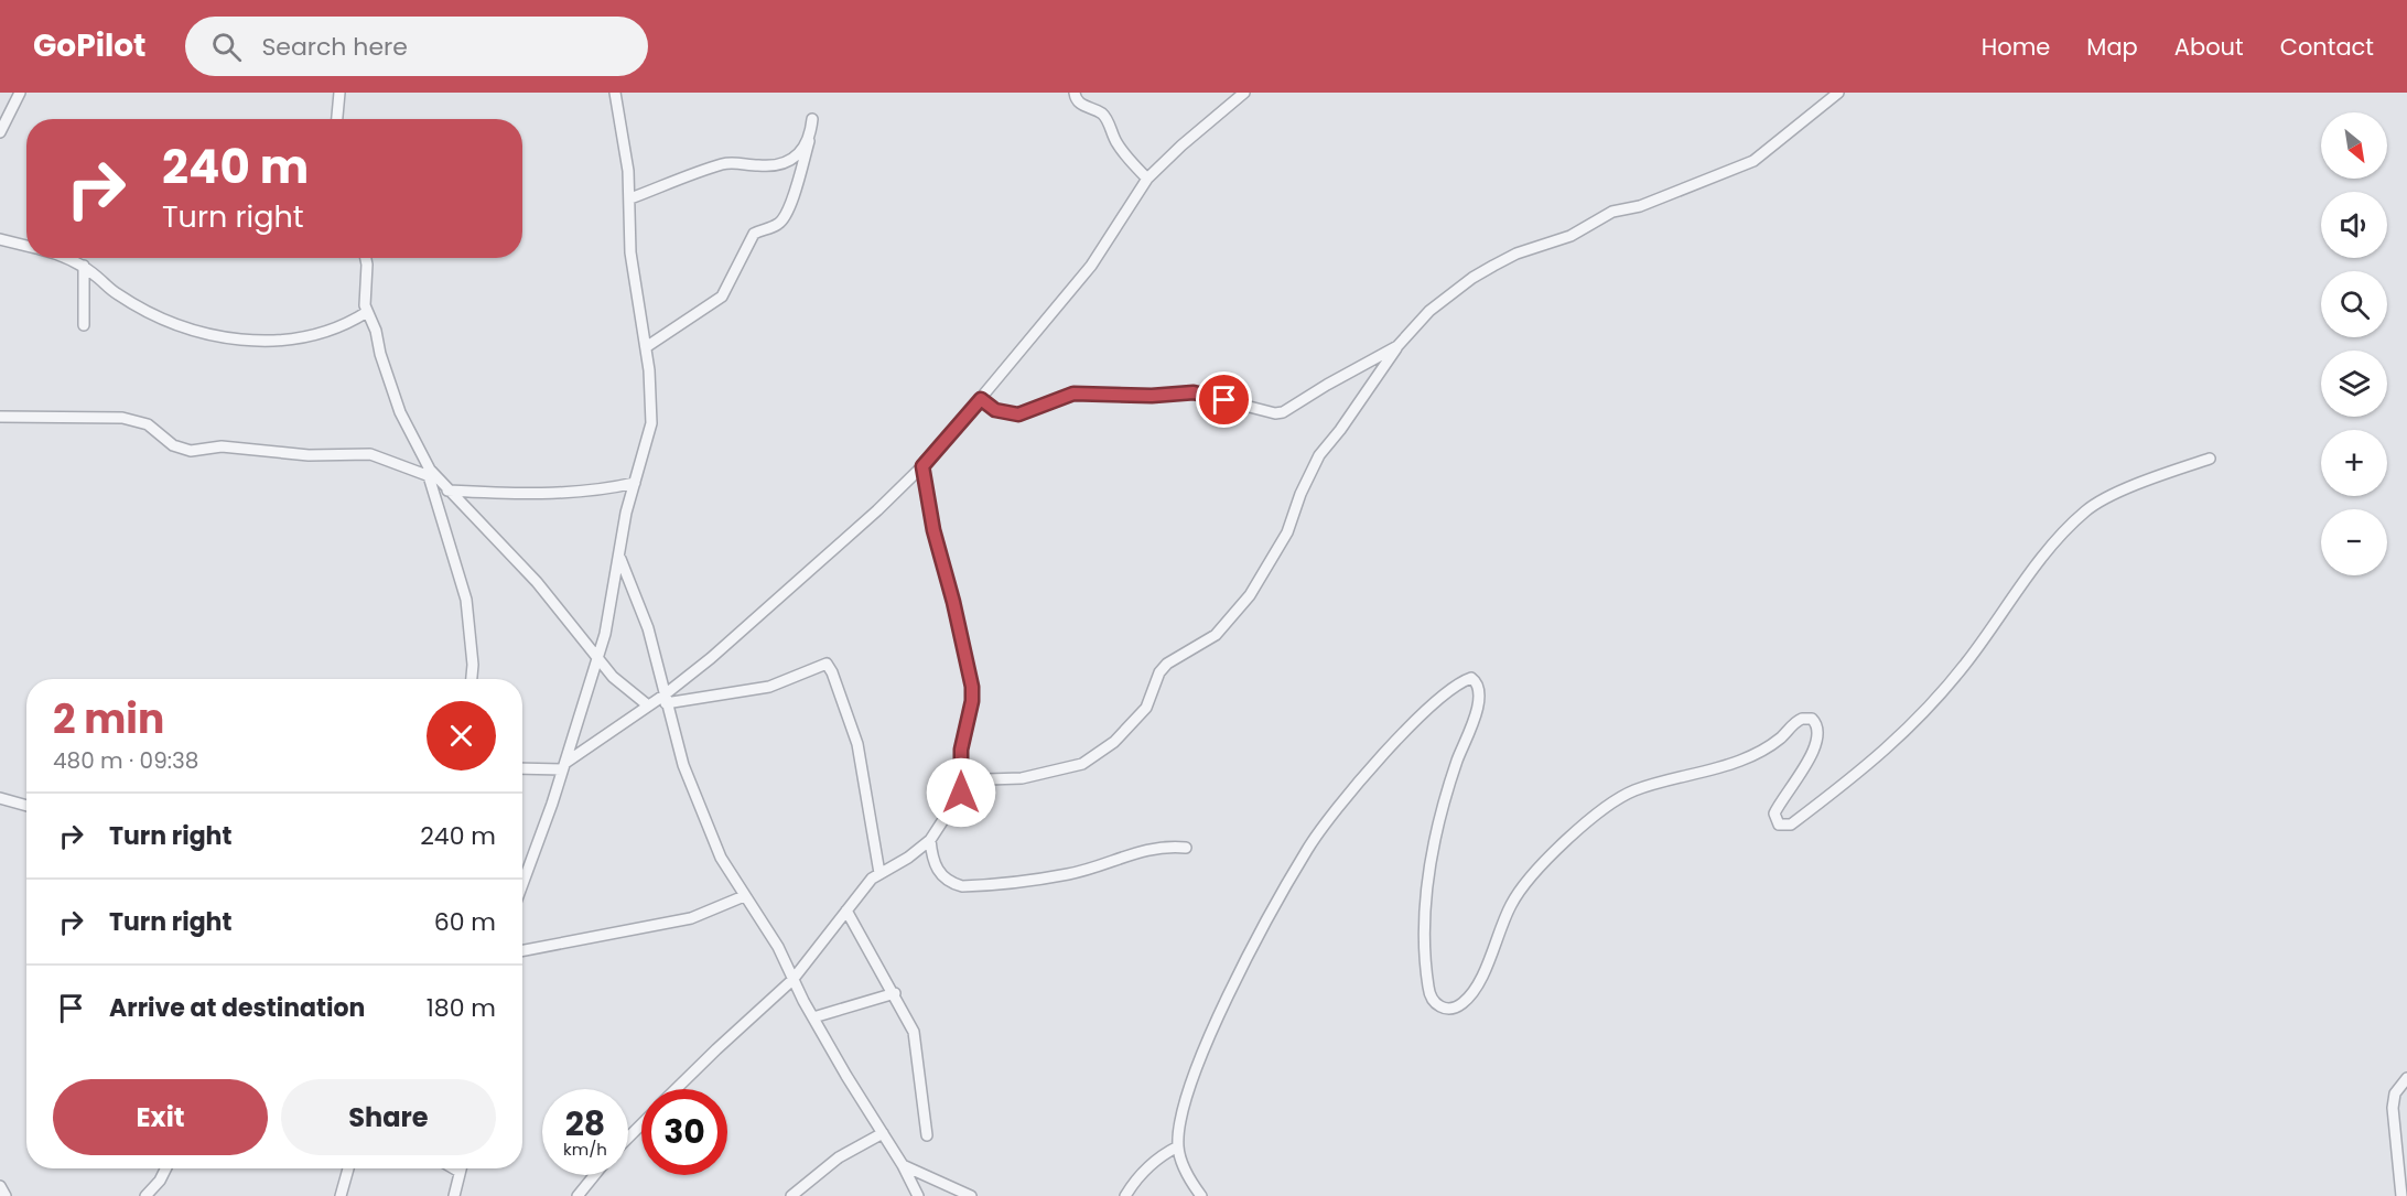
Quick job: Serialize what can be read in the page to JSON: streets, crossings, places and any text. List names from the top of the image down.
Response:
{
  "north": "bottom right",
  "page": {
    "header": "GoPilot",
    "search": "Search here",
    "nav": [
      "Home",
      "Map",
      "About",
      "Contact"
    ],
    "map_buttons": ["+", "−"],
    "turn": ["240 m", "Turn right"],
    "heading": ["2 min", "480 m · 09:38"],
    "list": [
      {
        "name": "Turn right",
        "value": "240 m"
      },
      {
        "name": "Turn right",
        "value": "60 m"
      },
      {
        "name": "Arrive at destination",
        "value": "180 m"
      }
    ],
    "buttons": ["Exit", "Share"],
    "speed": "28 km/h",
    "limit": "30"
  }
}
